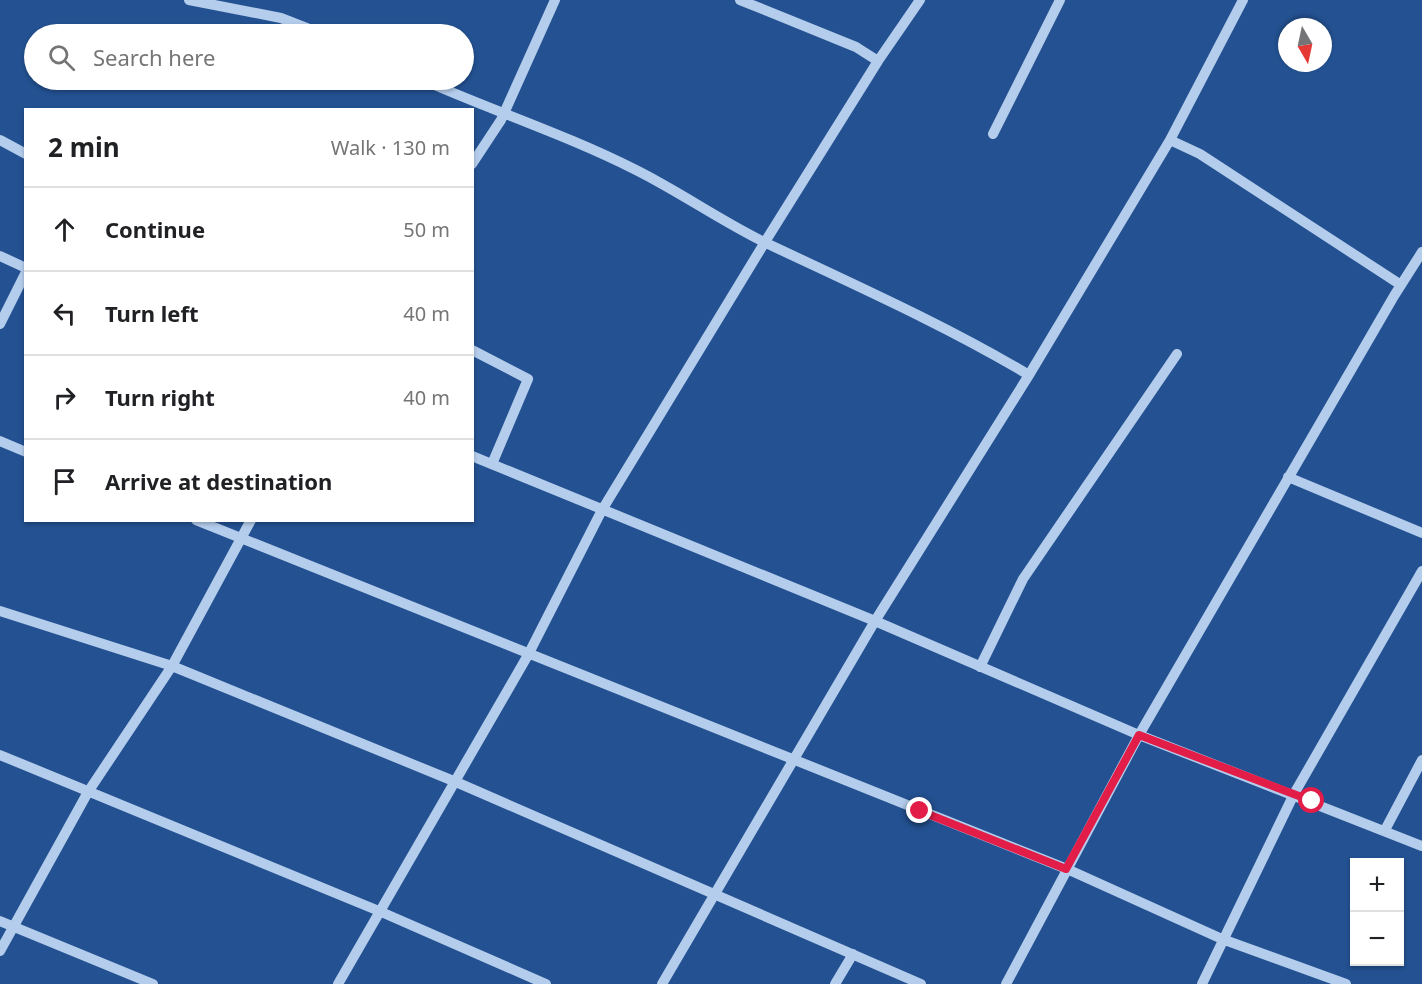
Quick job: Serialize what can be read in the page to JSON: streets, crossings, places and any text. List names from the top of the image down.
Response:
{
  "north": "bottom",
  "page": {
    "search": "Search here",
    "heading": ["2 min", "Walk · 130 m"],
    "list": [
      ["Continue", "50 m"],
      ["Turn left", "40 m"],
      ["Turn right", "40 m"],
      "Arrive at destination"
    ],
    "map_buttons": ["+", "−"]
  }
}
